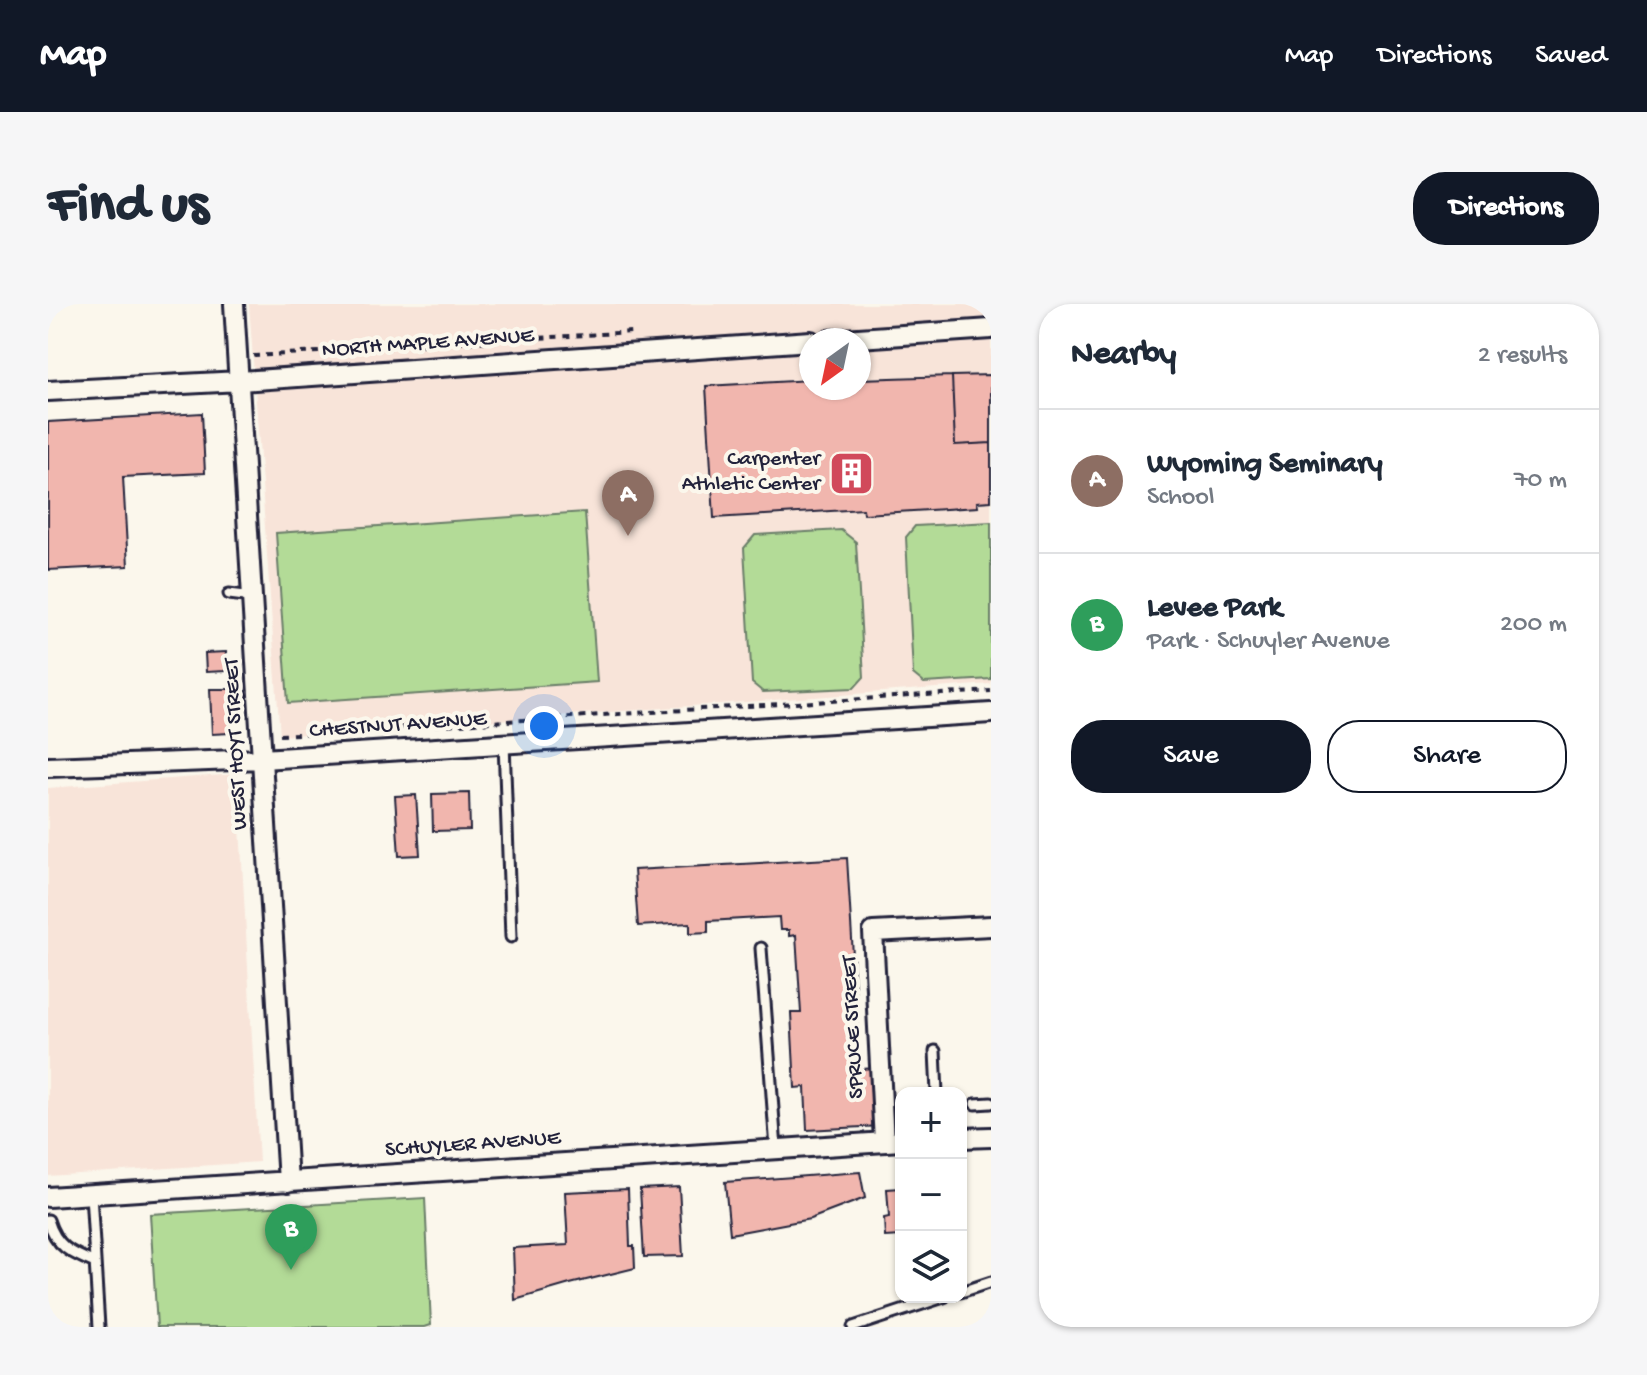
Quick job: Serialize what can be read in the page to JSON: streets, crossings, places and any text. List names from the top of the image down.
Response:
{
  "streets": {
    "street": [
      "NORTH MAPLE AVENUE",
      "CHESTNUT AVENUE",
      "WEST HOYT STREET",
      "SPRUCE STREET",
      "SCHUYLER AVENUE"
    ]
  },
  "crossings": [
    ["NORTH MAPLE AVENUE", "WEST HOYT STREET"],
    ["CHESTNUT AVENUE", "WEST HOYT STREET"],
    ["WEST HOYT STREET", "SCHUYLER AVENUE"],
    ["SPRUCE STREET", "SCHUYLER AVENUE"]
  ],
  "places": {
    "building": ["Carpenter Athletic Center"]
  },
  "north": "bottom left",
  "page": {
    "header": "Map",
    "nav": ["Map", "Directions", "Saved"],
    "buttons": [
      "Directions",
      ["Save", "Share"]
    ],
    "title": "Find us",
    "heading": ["Nearby", "2 results"],
    "list": [
      {
        "mark": "A",
        "name": "Wyoming Seminary",
        "note": "School",
        "value": "70 m"
      },
      {
        "mark": "B",
        "name": "Levee Park",
        "note": "Park · Schuyler Avenue",
        "value": "200 m"
      }
    ],
    "pins": ["A", "B"],
    "map_buttons": ["+", "−"]
  }
}
